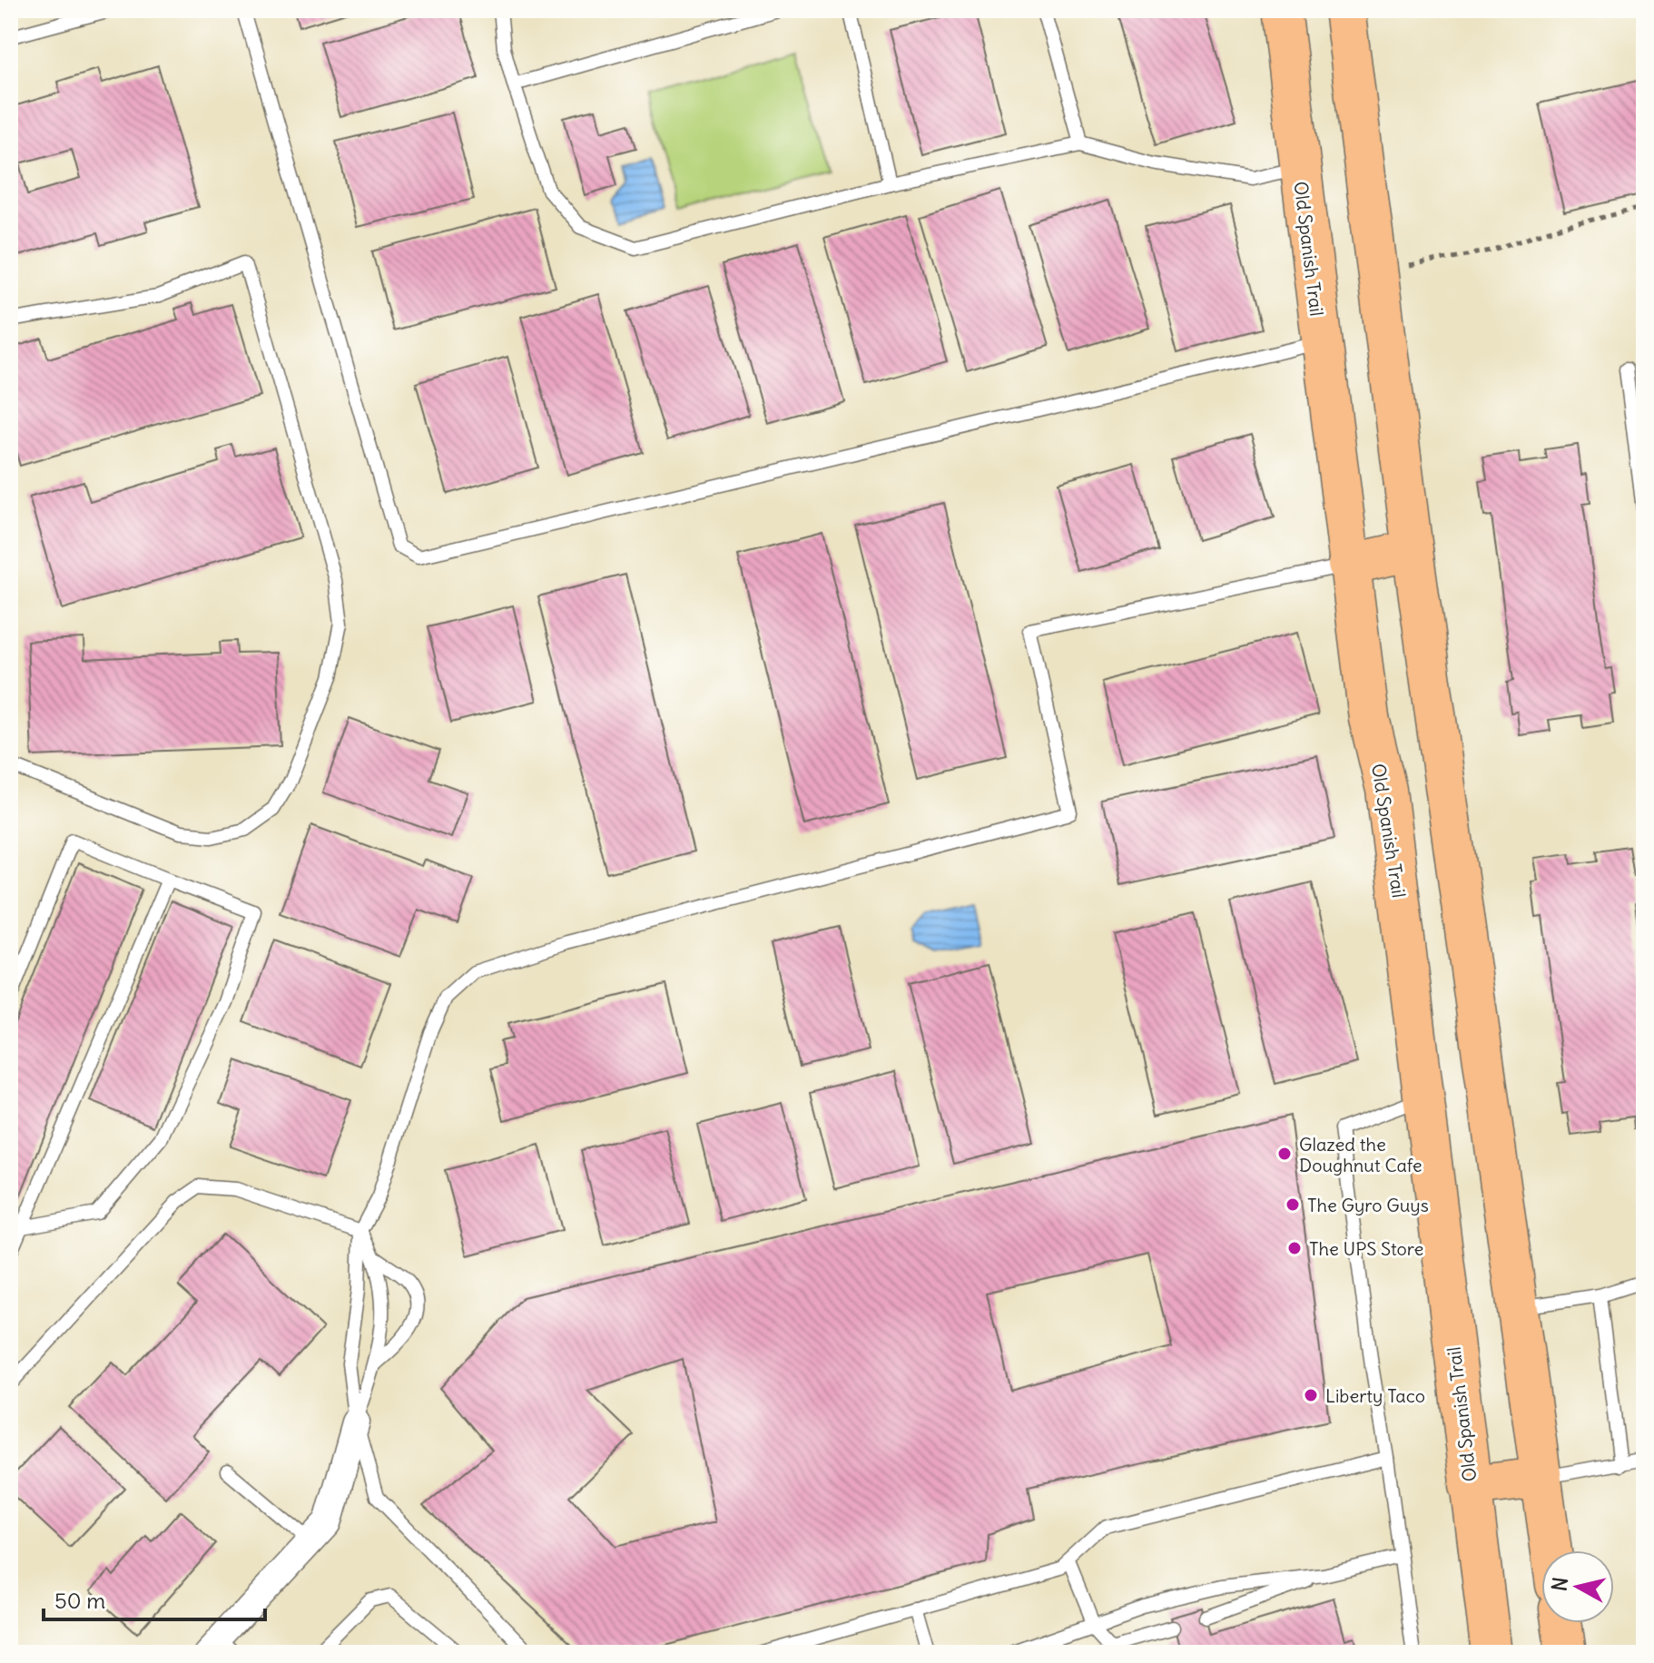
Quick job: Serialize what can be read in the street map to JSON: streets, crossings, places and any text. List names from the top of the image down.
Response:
{
  "streets": {
    "main road": ["Old Spanish Trail"]
  },
  "places": [
    "Glazed the Doughnut Cafe",
    "The Gyro Guys",
    "The UPS Store",
    "Liberty Taco"
  ],
  "scale_bar": "50 m",
  "north": "left"
}
